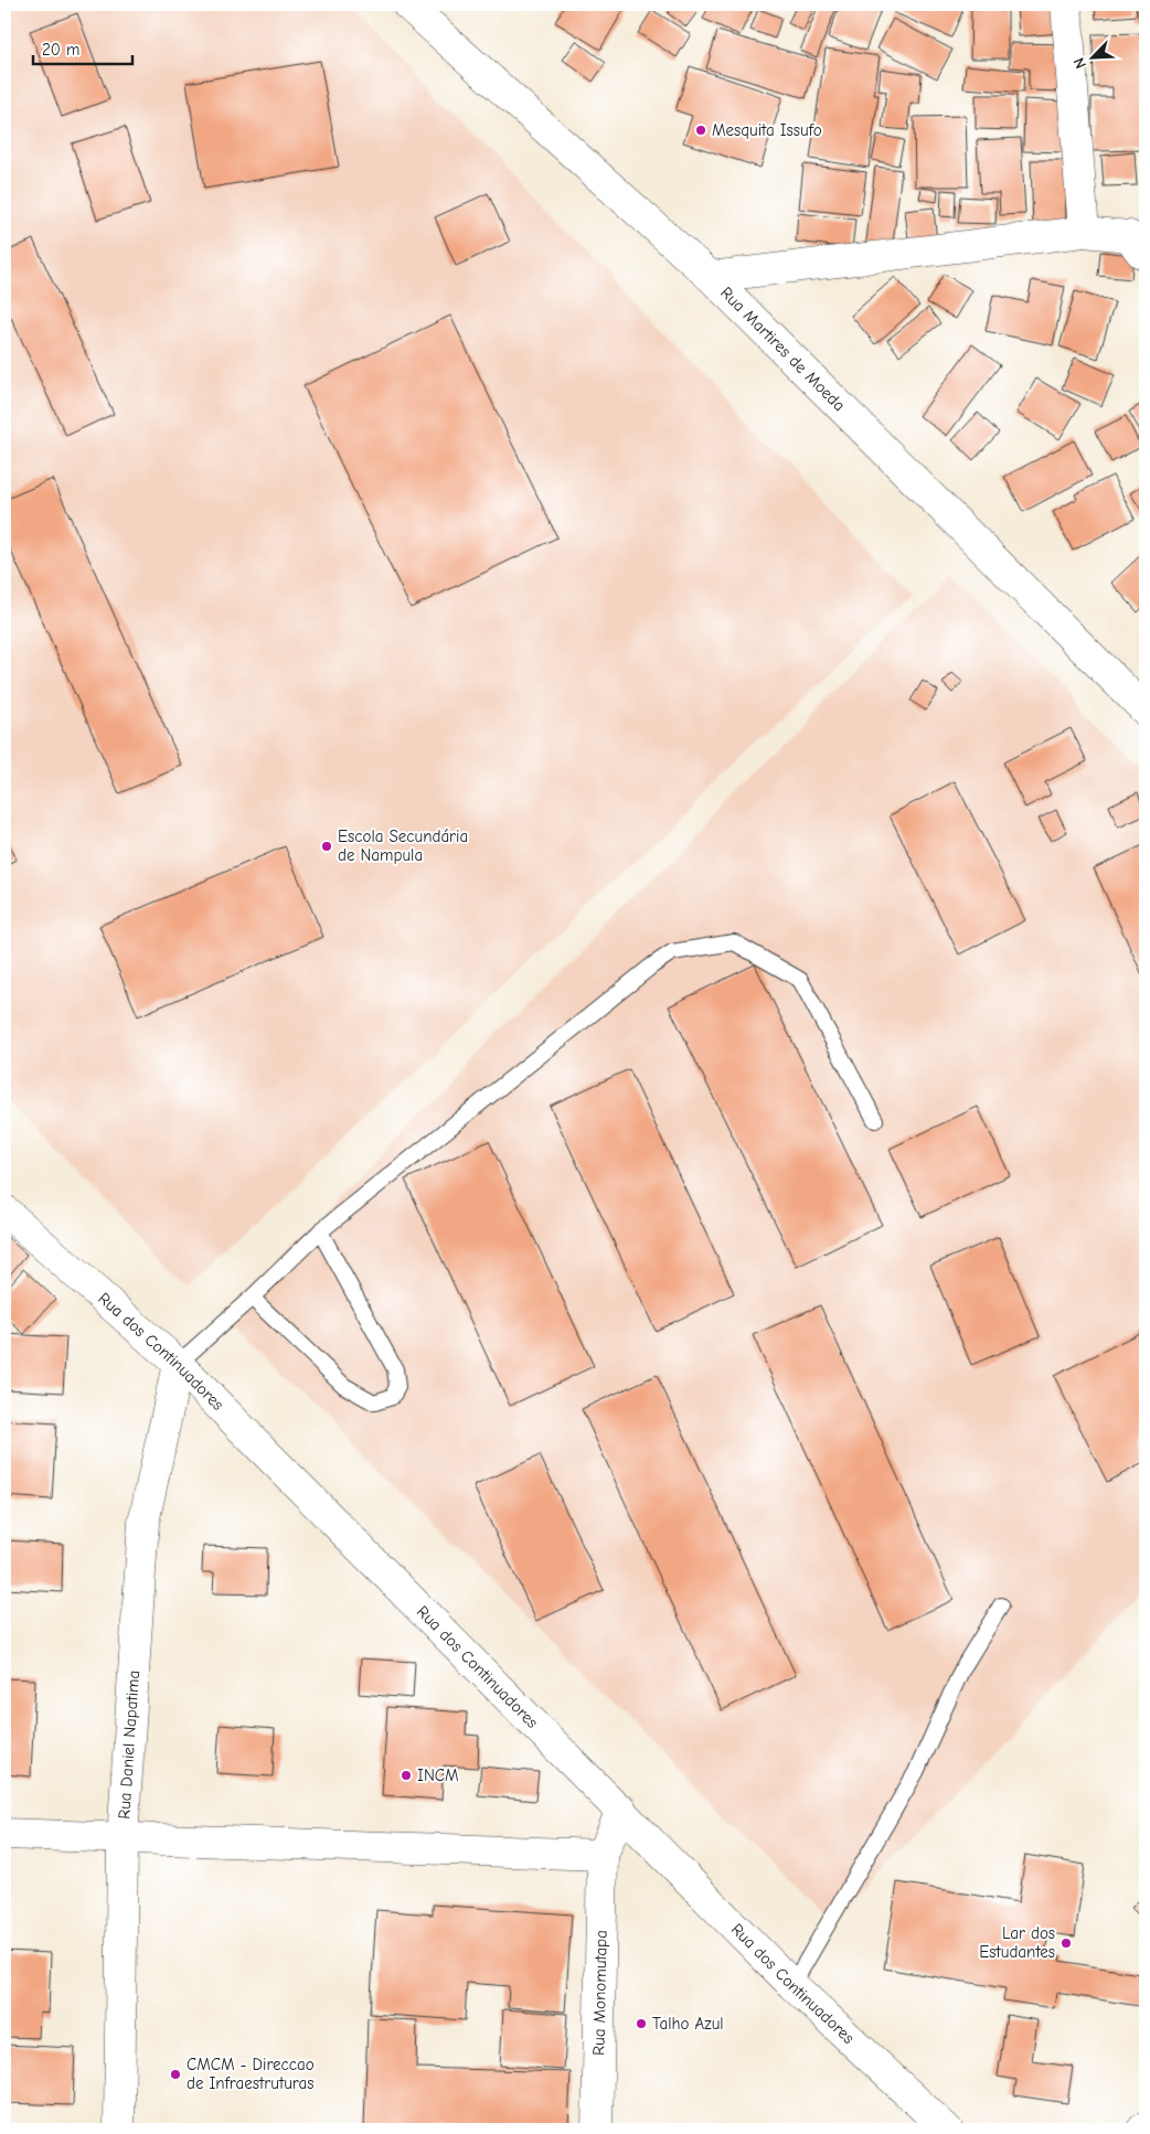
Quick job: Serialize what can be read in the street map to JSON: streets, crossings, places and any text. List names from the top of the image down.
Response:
{
  "streets": {
    "street": [
      "Rua Martires de Moeda",
      "Rua dos Continuadores",
      "Rua Daniel Napatima",
      "Rua Monomutapa"
    ]
  },
  "crossings": [
    ["Rua dos Continuadores", "Rua Daniel Napatima"]
  ],
  "places": [
    "Mesquita Issufo",
    "Escola Secundária de Nampula",
    "INCM",
    "Lar dos Estudantes",
    "Talho Azul",
    "CMCM - Direccao de Infraestruturas"
  ],
  "scale_bar": "20 m",
  "north": "bottom left"
}
